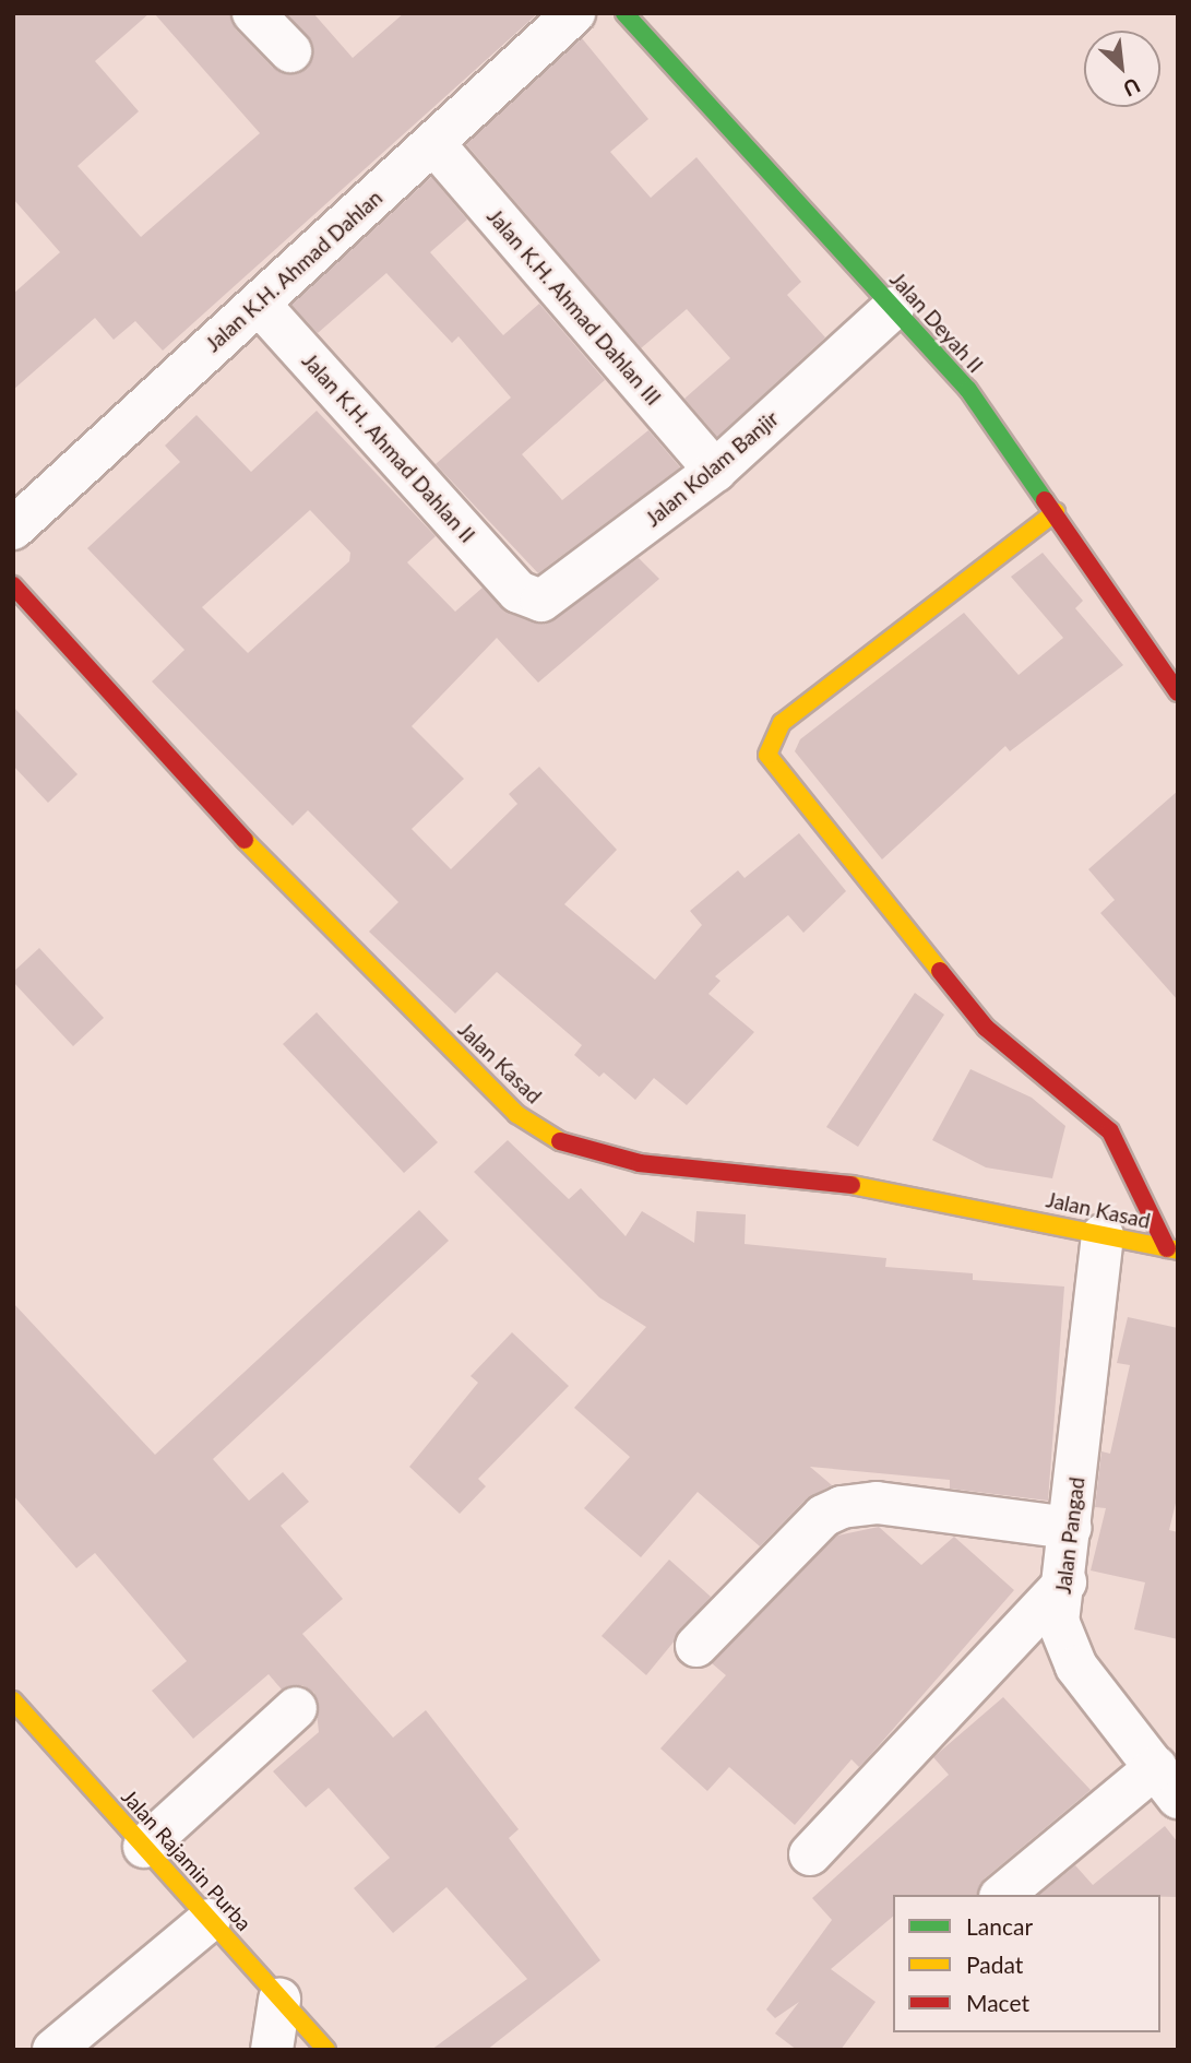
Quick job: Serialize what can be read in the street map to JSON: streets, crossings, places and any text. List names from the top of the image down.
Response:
{
  "streets": {
    "street": [
      "Jalan K.H. Ahmad Dahlan",
      "Jalan K.H. Ahmad Dahlan III",
      "Jalan Deyah II",
      "Jalan K.H. Ahmad Dahlan II",
      "Jalan Kolam Banjir",
      "Jalan Kasad",
      "Jalan Pangad",
      "Jalan Rajamin Purba"
    ]
  },
  "crossings": [
    ["Jalan K.H. Ahmad Dahlan", "Jalan K.H. Ahmad Dahlan III"],
    ["Jalan K.H. Ahmad Dahlan", "Jalan K.H. Ahmad Dahlan II"],
    ["Jalan K.H. Ahmad Dahlan III", "Jalan Kolam Banjir"],
    ["Jalan Deyah II", "Jalan Kolam Banjir"],
    ["Jalan K.H. Ahmad Dahlan II", "Jalan Kolam Banjir"],
    ["Jalan Kasad", "Jalan Pangad"]
  ],
  "legend": ["Lancar", "Padat", "Macet"],
  "north": "bottom right"
}
